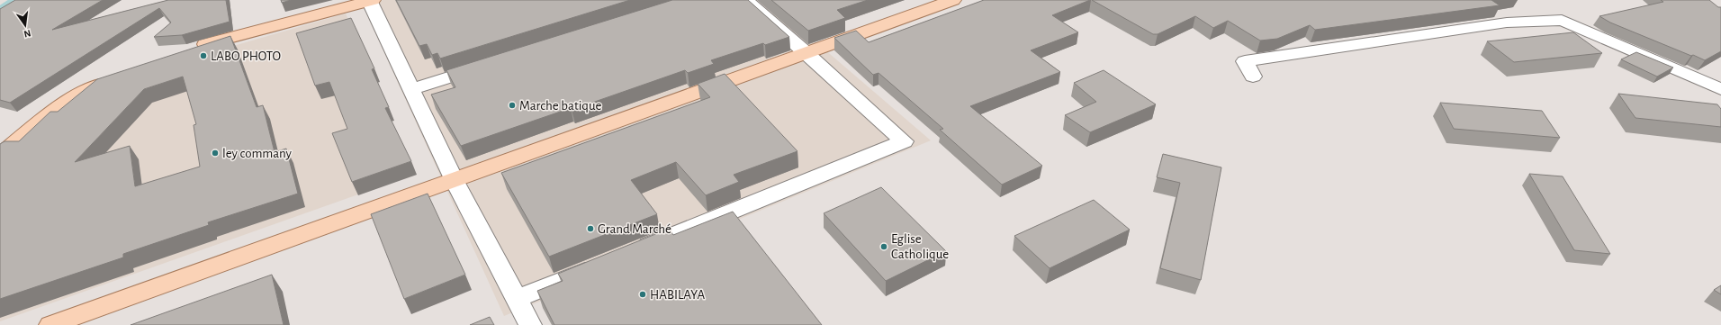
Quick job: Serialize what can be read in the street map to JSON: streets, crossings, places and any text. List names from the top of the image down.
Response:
{
  "places": [
    "LABO PHOTO",
    "Marche batique",
    "ley commany",
    "Grand Marché",
    "Eglise Catholique",
    "HABILAYA"
  ],
  "north": "bottom"
}
